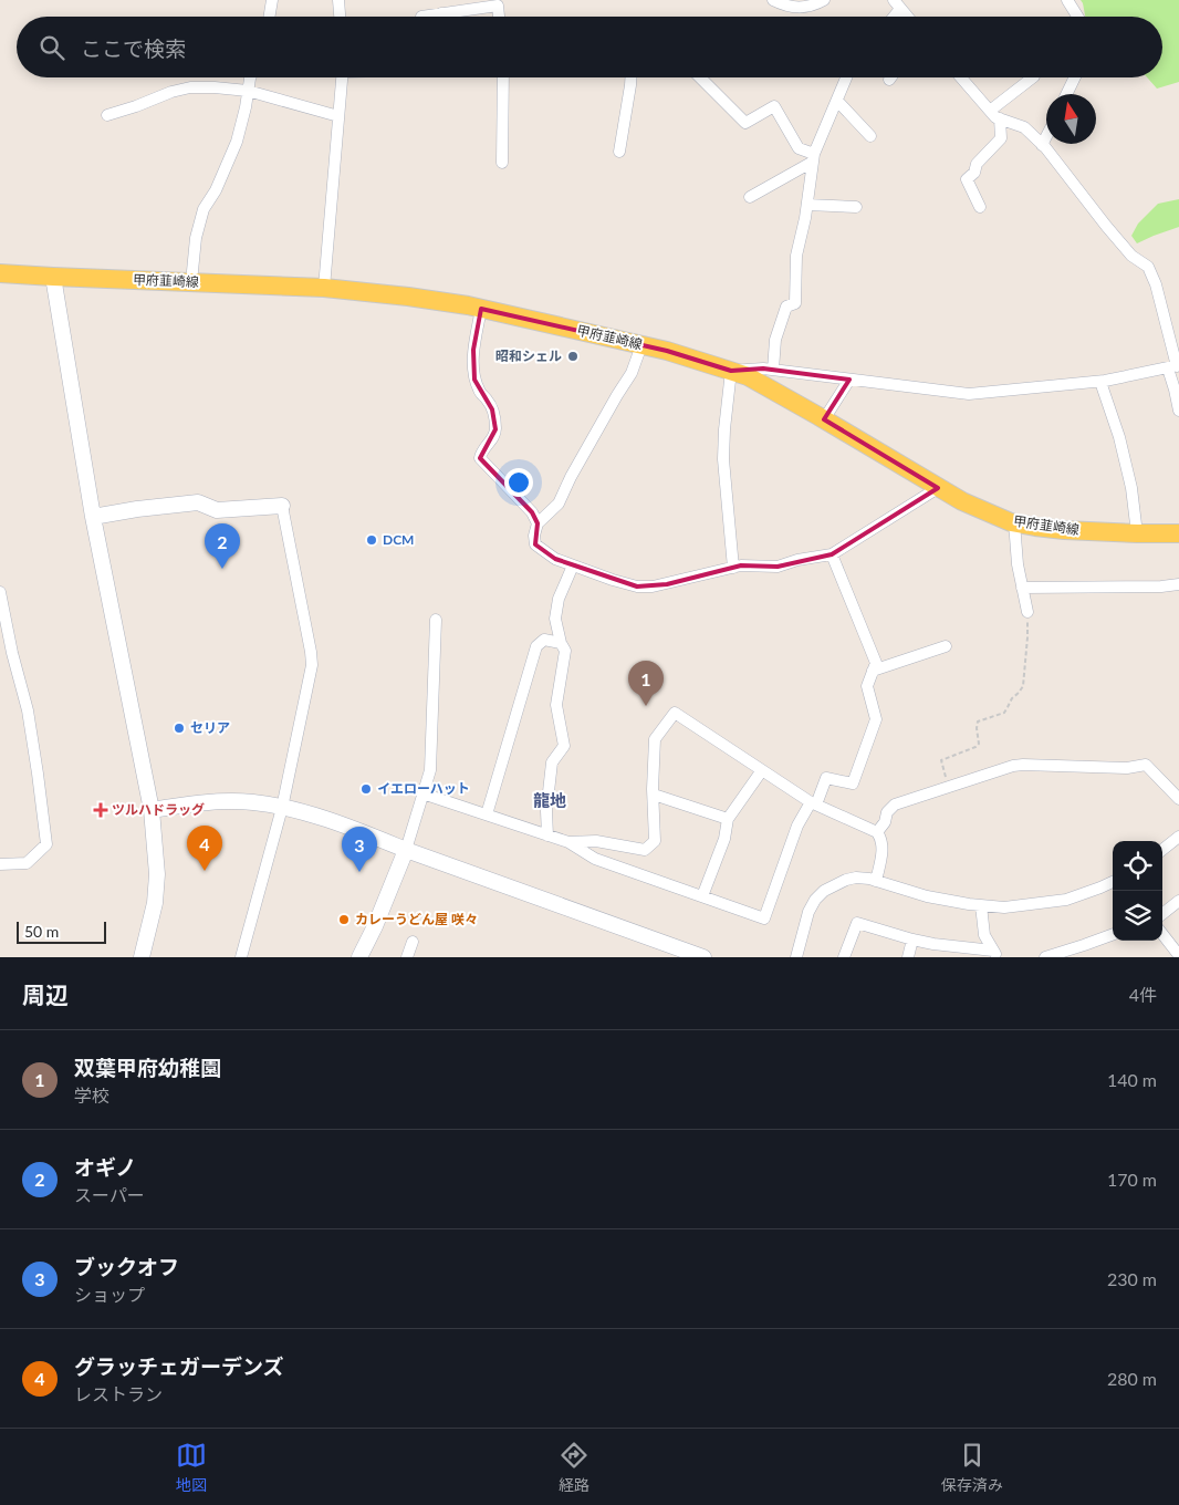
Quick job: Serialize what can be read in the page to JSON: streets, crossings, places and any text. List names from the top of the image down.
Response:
{
  "streets": {
    "main road": ["甲府韮崎線"]
  },
  "districts": ["龍地"],
  "places": {
    "other": [
      "昭和シェル",
      "DCM",
      "セリア",
      "イエローハット",
      "カレーうどん屋 咲々"
    ],
    "health": ["ツルハドラッグ"]
  },
  "scale_bar": "50 m",
  "north": "top",
  "page": {
    "search": "ここで検索",
    "pins": [
      "2",
      "1",
      "4",
      "3"
    ],
    "scale": "50 m",
    "heading": ["周辺", "4件"],
    "list": [
      {
        "mark": "1",
        "name": "双葉甲府幼稚園",
        "note": "学校",
        "value": "140 m"
      },
      {
        "mark": "2",
        "name": "オギノ",
        "note": "スーパー",
        "value": "170 m"
      },
      {
        "mark": "3",
        "name": "ブックオフ",
        "note": "ショップ",
        "value": "230 m"
      },
      {
        "mark": "4",
        "name": "グラッチェガーデンズ",
        "note": "レストラン",
        "value": "280 m"
      }
    ],
    "nav": ["地図", "経路", "保存済み"]
  }
}
